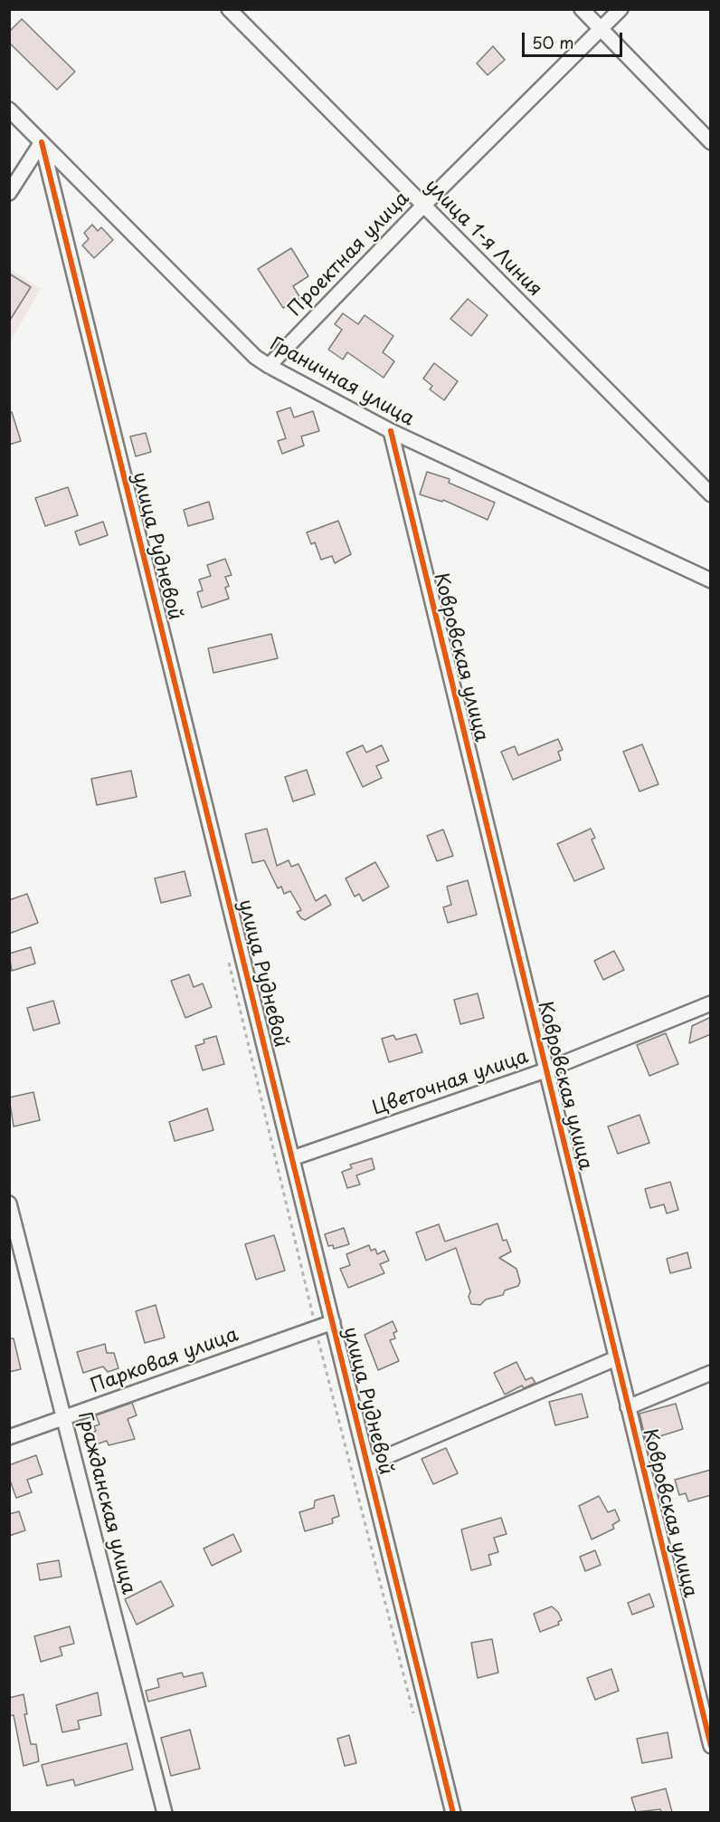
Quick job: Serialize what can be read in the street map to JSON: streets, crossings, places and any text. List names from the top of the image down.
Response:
{
  "streets": {
    "street": [
      "улица 1-я Линия",
      "Проектная улица",
      "Граничная улица",
      "улица Рудневой",
      "Ковровская улица",
      "Цветочная улица",
      "Парковая улица",
      "Гражданская улица"
    ]
  },
  "crossings": [
    ["улица 1-я Линия", "Проектная улица"],
    ["Проектная улица", "Граничная улица"],
    ["Граничная улица", "улица Рудневой"],
    ["Граничная улица", "Ковровская улица"],
    ["улица Рудневой", "Цветочная улица"],
    ["улица Рудневой", "Парковая улица"],
    ["Ковровская улица", "Цветочная улица"],
    ["Парковая улица", "Гражданская улица"]
  ],
  "scale_bar": "50 m"
}
